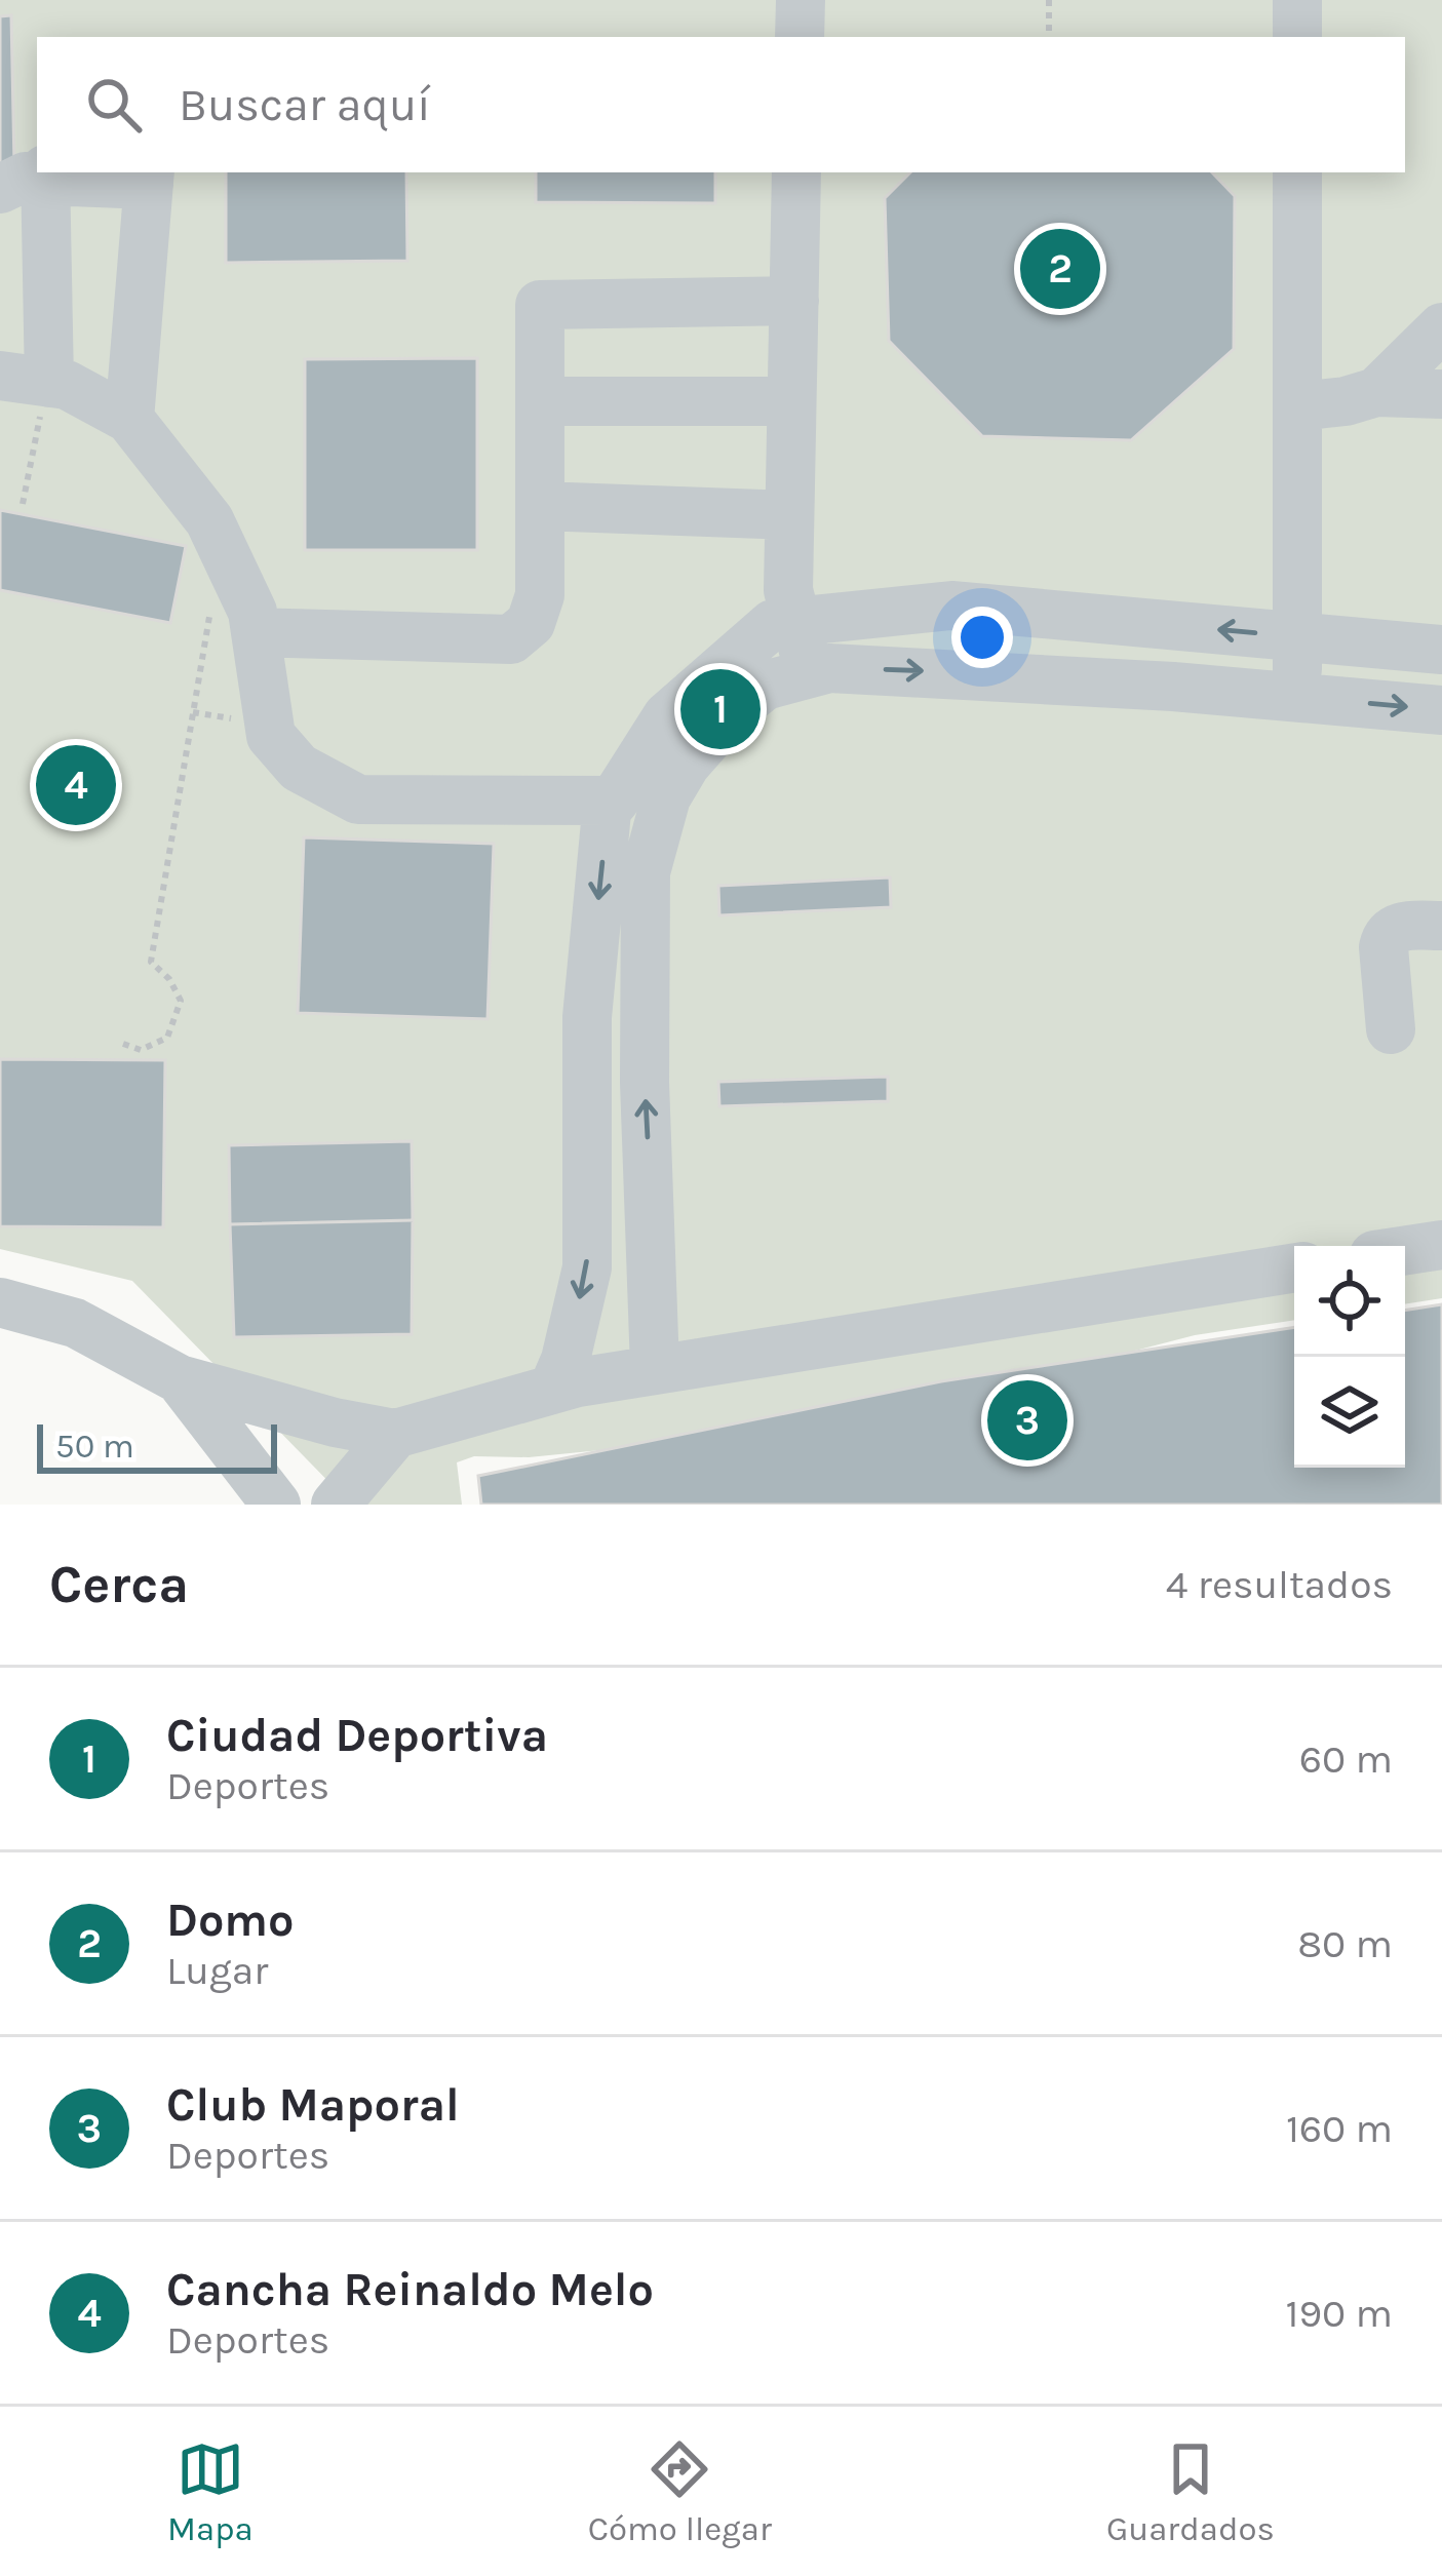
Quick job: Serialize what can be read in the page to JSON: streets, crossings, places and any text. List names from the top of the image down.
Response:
{
  "scale_bar": "50 m",
  "page": {
    "search": "Buscar aquí",
    "pins": [
      "2",
      "1",
      "4",
      "3"
    ],
    "scale": "50 m",
    "heading": ["Cerca", "4 resultados"],
    "list": [
      {
        "mark": "1",
        "name": "Ciudad Deportiva",
        "note": "Deportes",
        "value": "60 m"
      },
      {
        "mark": "2",
        "name": "Domo",
        "note": "Lugar",
        "value": "80 m"
      },
      {
        "mark": "3",
        "name": "Club Maporal",
        "note": "Deportes",
        "value": "160 m"
      },
      {
        "mark": "4",
        "name": "Cancha Reinaldo Melo",
        "note": "Deportes",
        "value": "190 m"
      }
    ],
    "nav": ["Mapa", "Cómo llegar", "Guardados"]
  }
}
